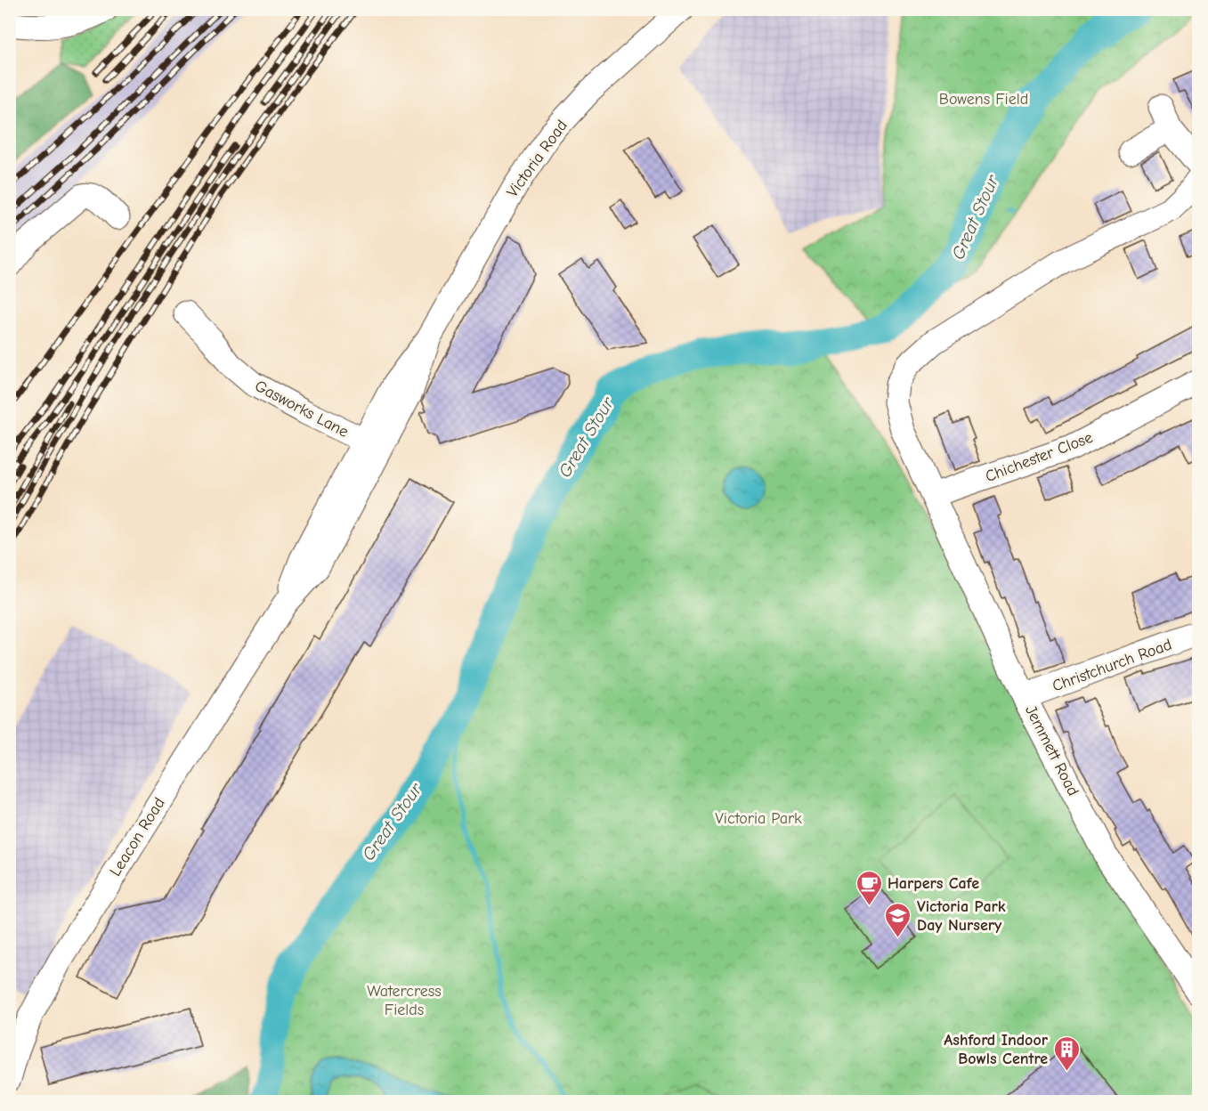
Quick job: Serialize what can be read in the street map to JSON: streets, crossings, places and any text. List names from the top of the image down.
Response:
{
  "streets": {
    "street": [
      "Victoria Road",
      "Gasworks Lane",
      "Chichester Close",
      "Christchurch Road",
      "Jemmett Road",
      "Leacon Road"
    ]
  },
  "crossings": [
    ["Victoria Road", "Gasworks Lane"],
    ["Victoria Road", "Leacon Road"],
    ["Gasworks Lane", "Leacon Road"],
    ["Chichester Close", "Jemmett Road"],
    ["Christchurch Road", "Jemmett Road"]
  ],
  "water": ["Great Stour"],
  "parks": ["Bowens Field", "Victoria Park", "Watercress Fields"],
  "places": {
    "cafe": ["Harpers Cafe"],
    "school or university": ["Victoria Park Day Nursery"],
    "building": ["Ashford Indoor Bowls Centre"]
  }
}
